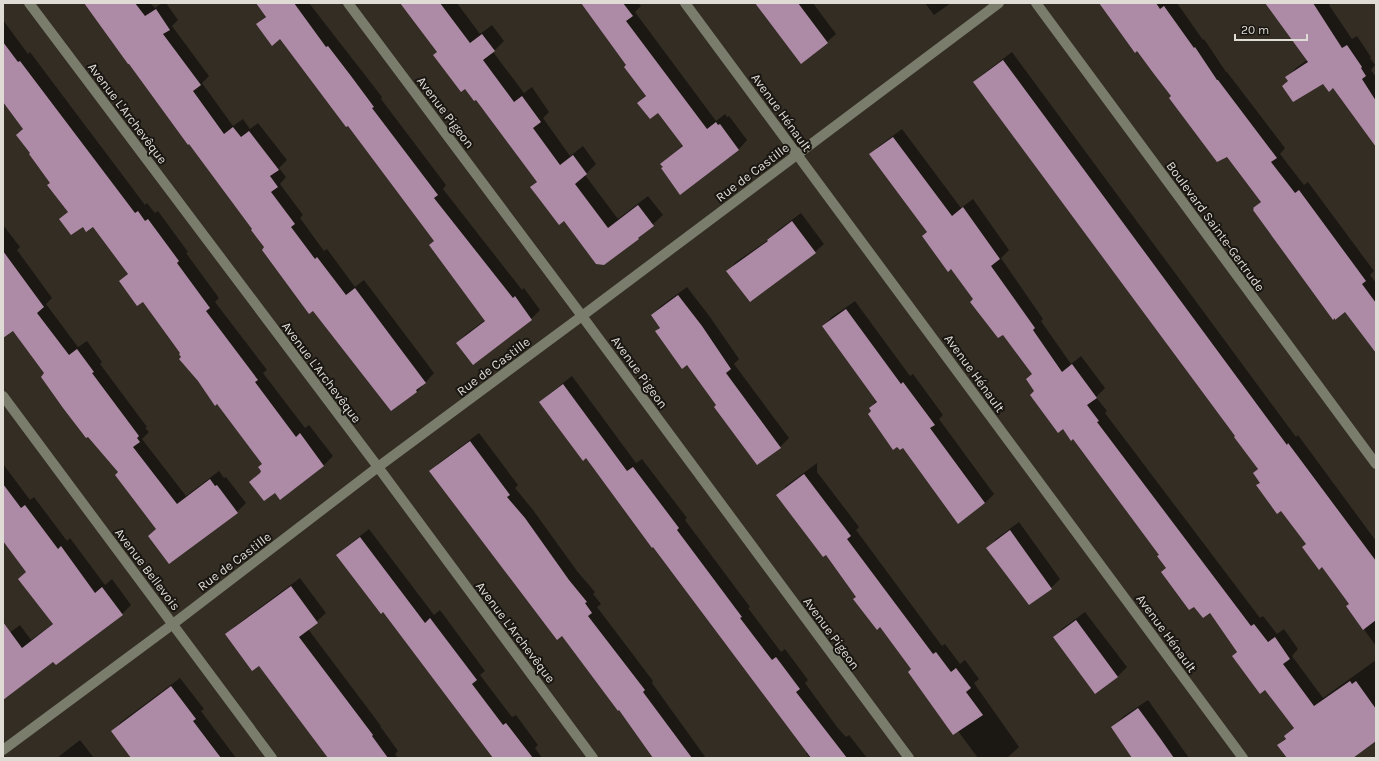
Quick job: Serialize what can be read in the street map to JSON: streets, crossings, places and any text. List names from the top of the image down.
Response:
{
  "streets": {
    "street": [
      "Avenue Pigeon",
      "Avenue Hénault",
      "Avenue L'Archevêque",
      "Rue de Castille",
      "Boulevard Sainte-Gertrude",
      "Avenue Bellevois"
    ]
  },
  "crossings": [
    ["Avenue Pigeon", "Rue de Castille"],
    ["Avenue Hénault", "Rue de Castille"],
    ["Avenue L'Archevêque", "Rue de Castille"],
    ["Rue de Castille", "Avenue Bellevois"]
  ],
  "scale_bar": "20 m"
}
